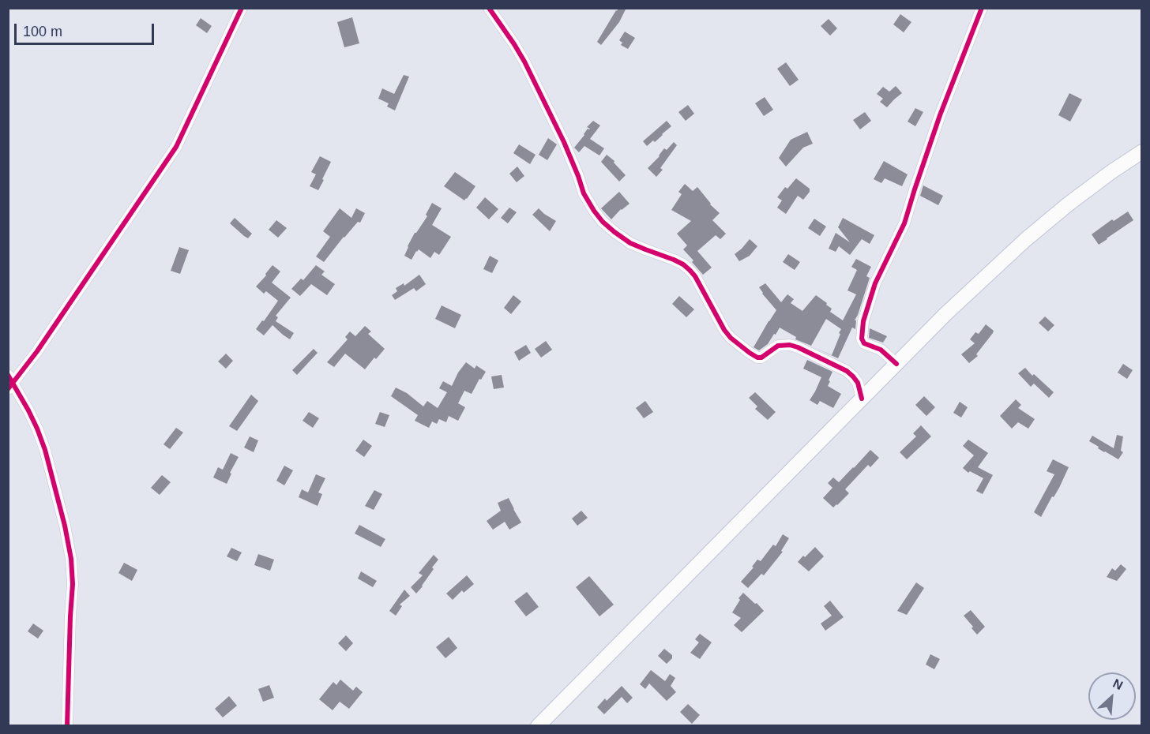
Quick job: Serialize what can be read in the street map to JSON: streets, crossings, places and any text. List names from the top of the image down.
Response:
{
  "scale_bar": "100 m",
  "north": "top right"
}
